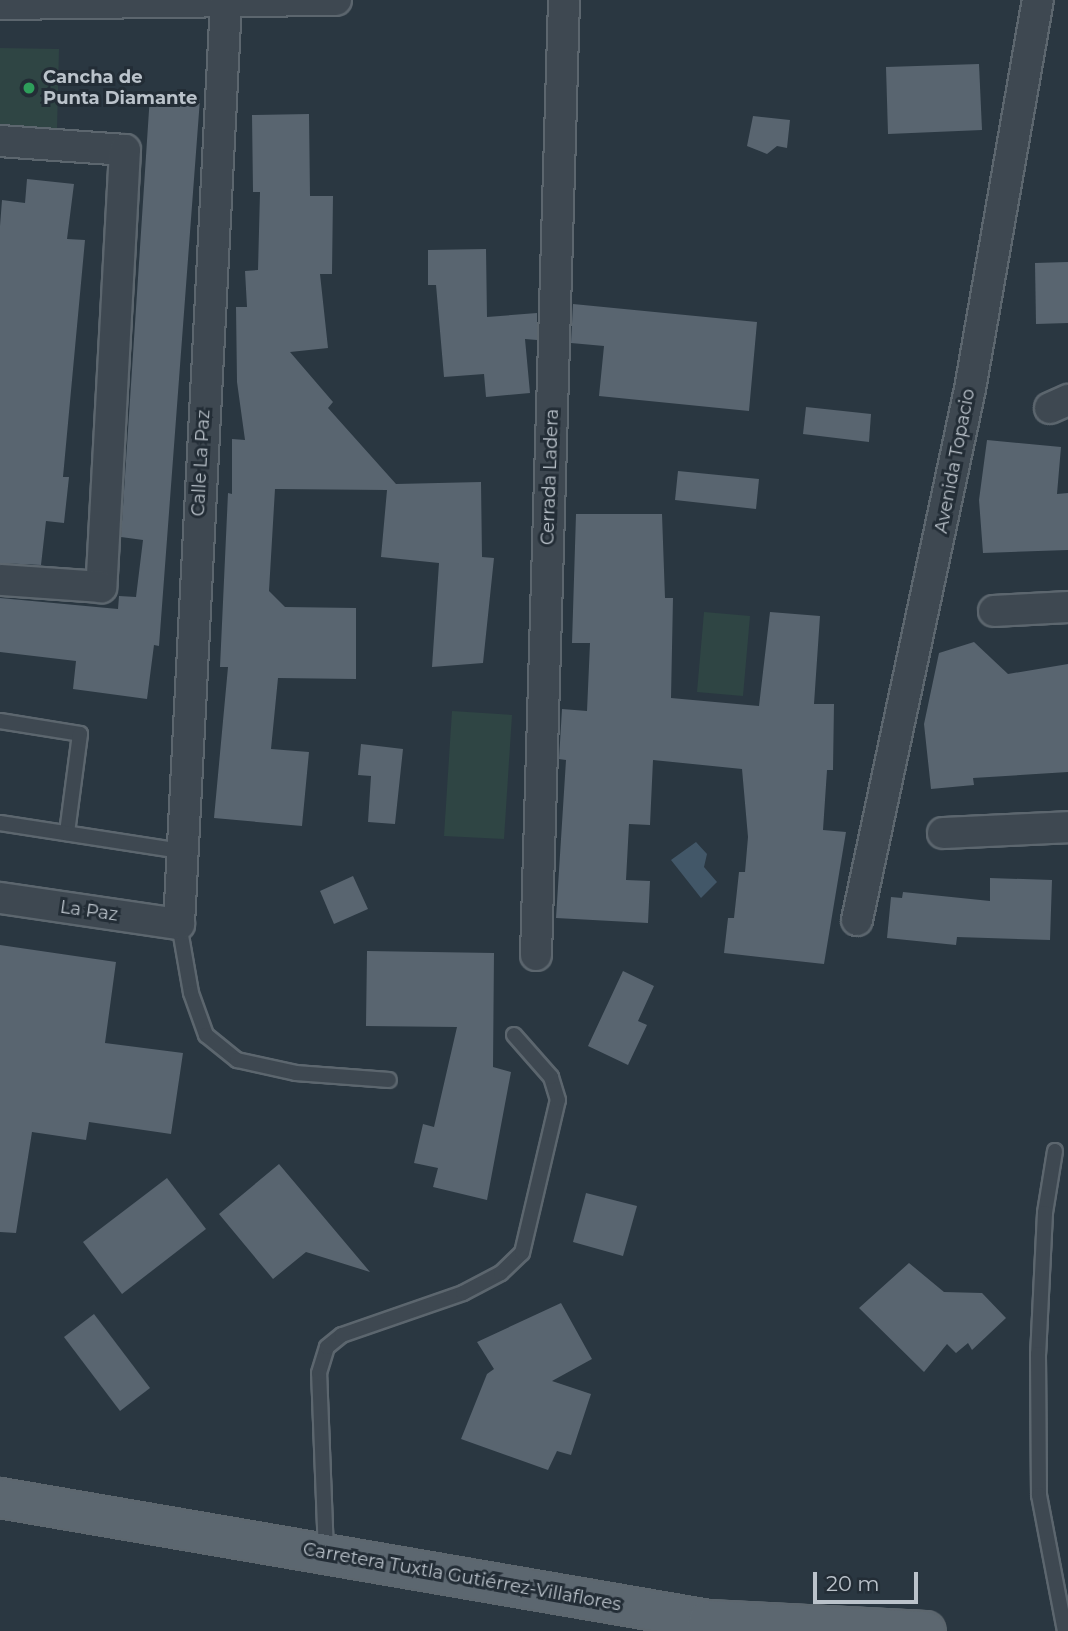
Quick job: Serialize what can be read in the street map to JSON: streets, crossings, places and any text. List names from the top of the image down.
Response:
{
  "streets": {
    "main road": ["Carretera Tuxtla Gutiérrez-Villaflores"],
    "street": [
      "Avenida Topacio",
      "Calle La Paz",
      "Cerrada Ladera",
      "La Paz"
    ]
  },
  "crossings": [
    ["Calle La Paz", "La Paz"]
  ],
  "places": ["Cancha de Punta Diamante"],
  "scale_bar": "20 m"
}
